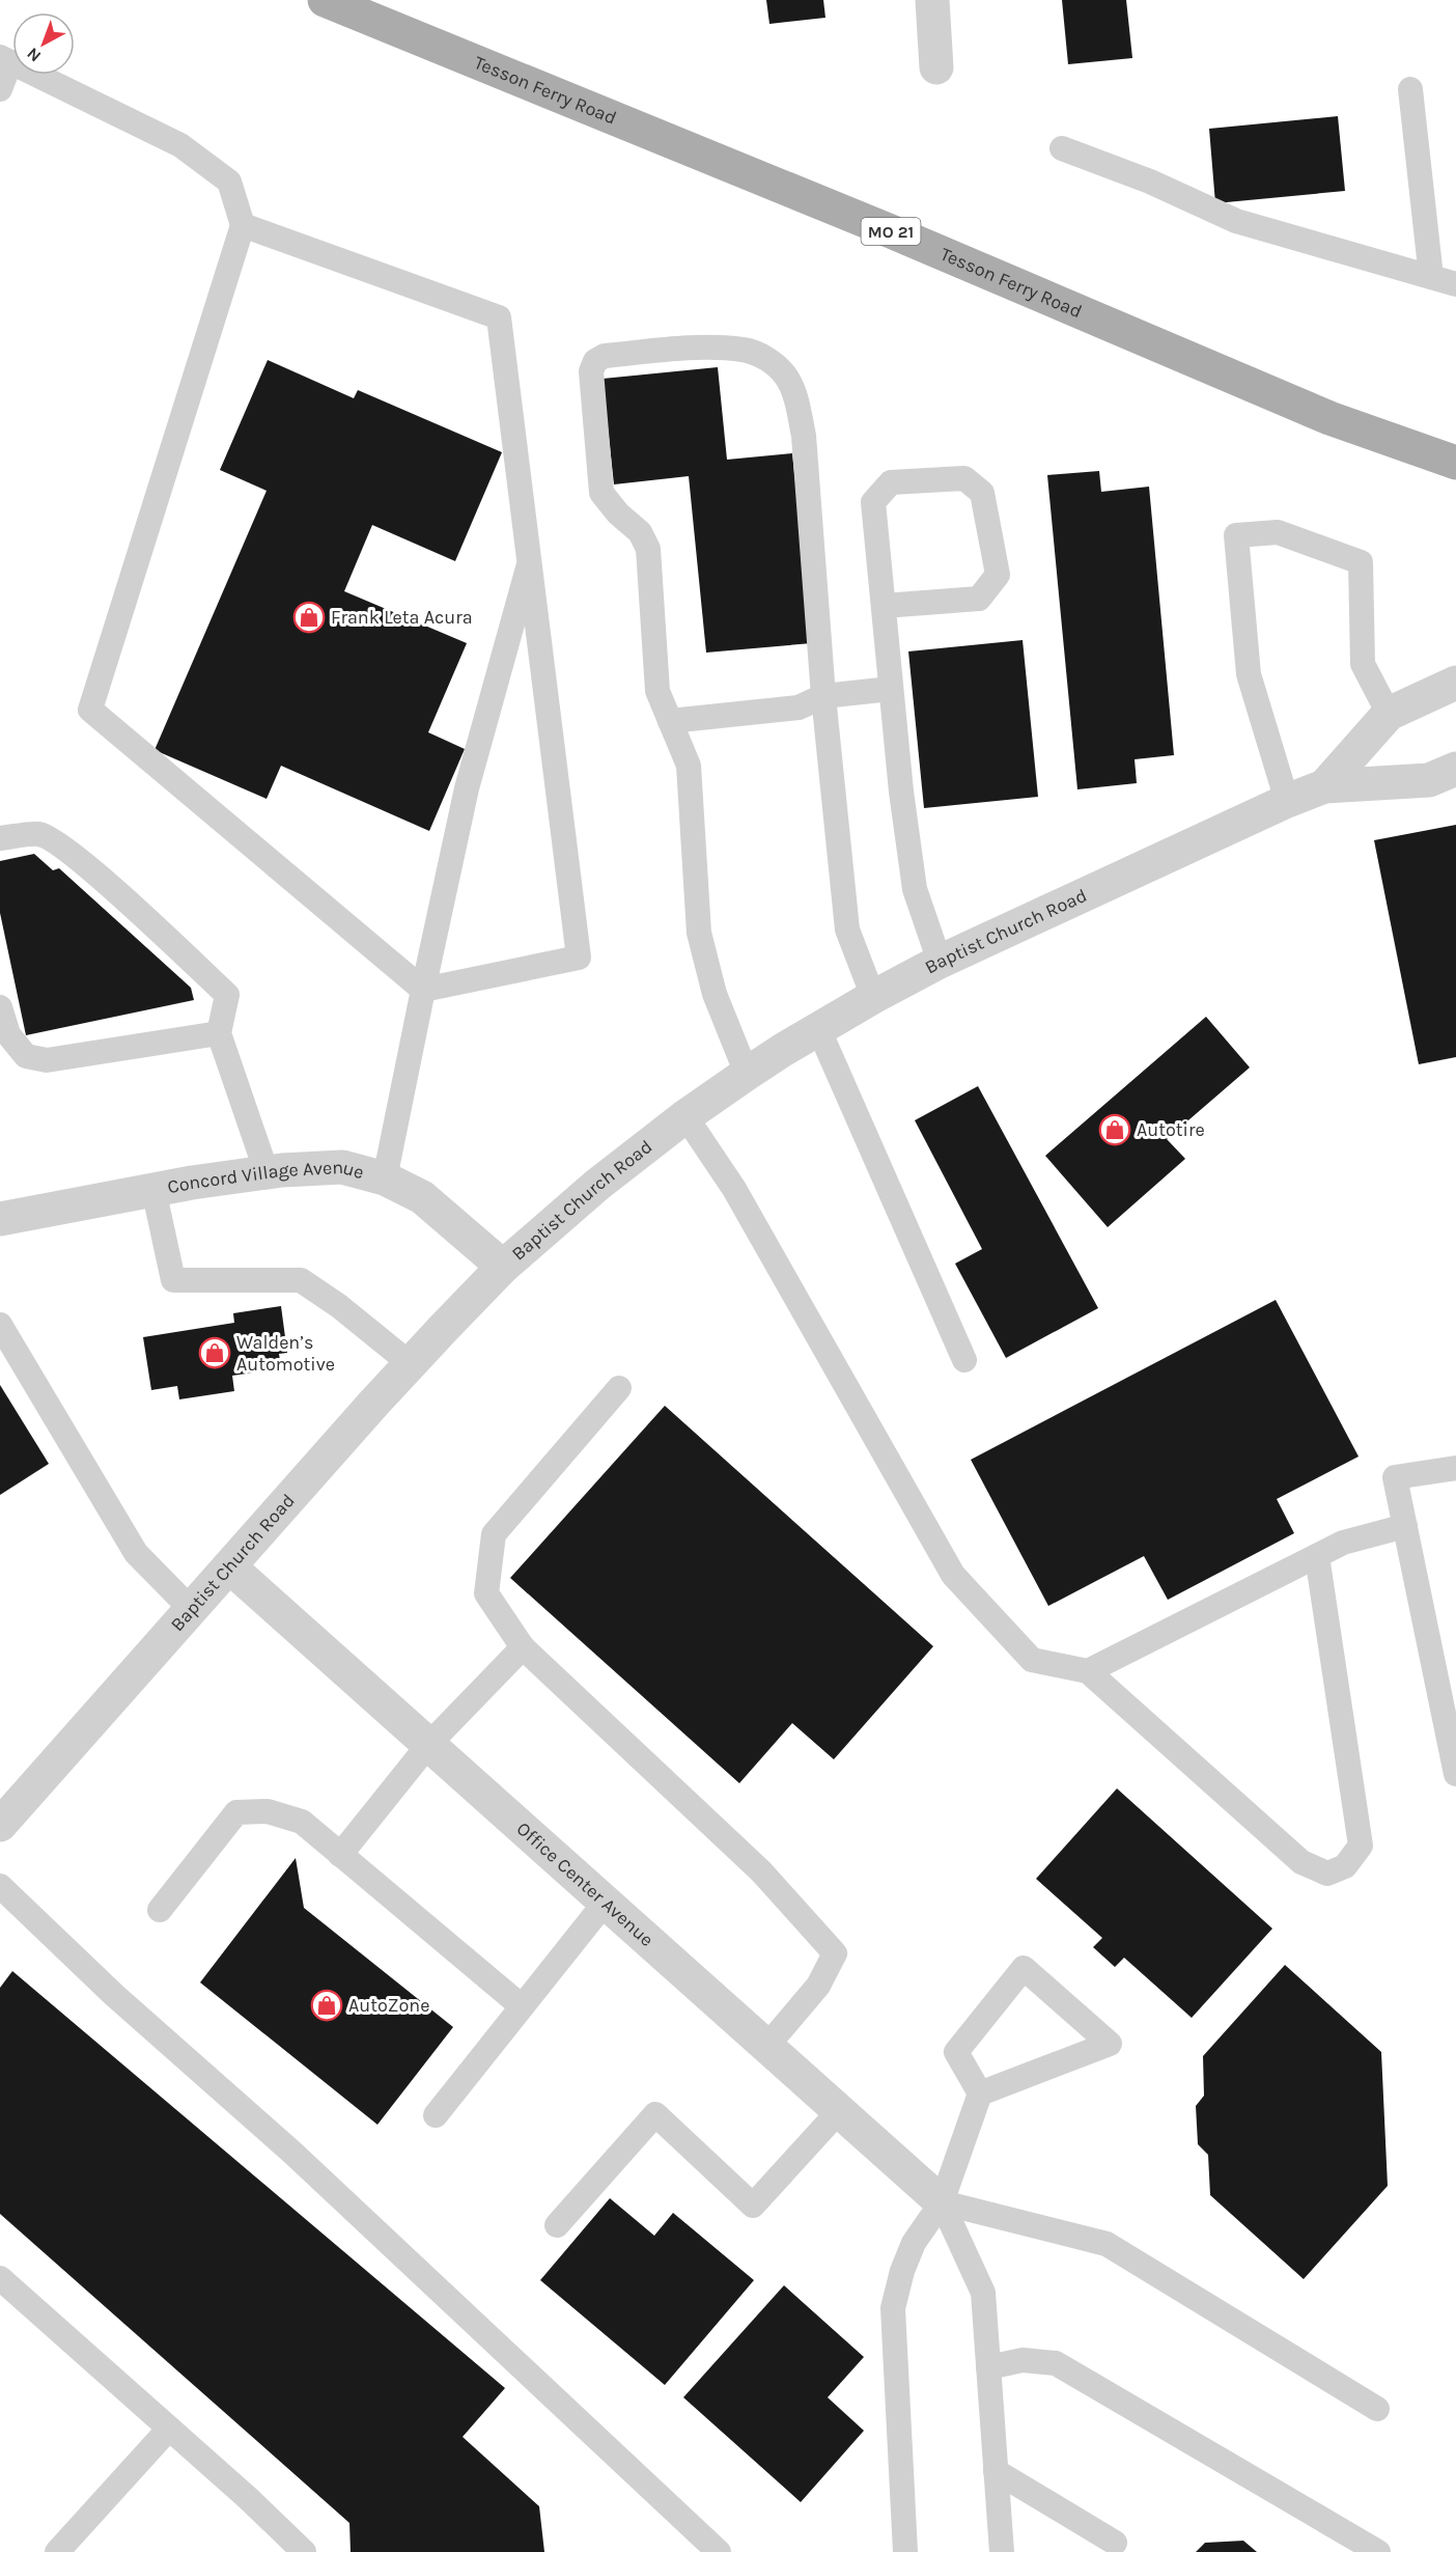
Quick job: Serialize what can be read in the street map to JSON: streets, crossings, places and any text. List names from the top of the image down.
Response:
{
  "streets": {
    "main road": ["Tesson Ferry Road", "MO 21"],
    "street": ["Baptist Church Road", "Concord Village Avenue", "Office Center Avenue"]
  },
  "crossings": [
    ["Baptist Church Road", "Concord Village Avenue"],
    ["Baptist Church Road", "Office Center Avenue"]
  ],
  "places": {
    "shop": [
      "Frank Leta Acura",
      "Autotire",
      "Walden’s Automotive",
      "AutoZone"
    ]
  },
  "north": "bottom left"
}
